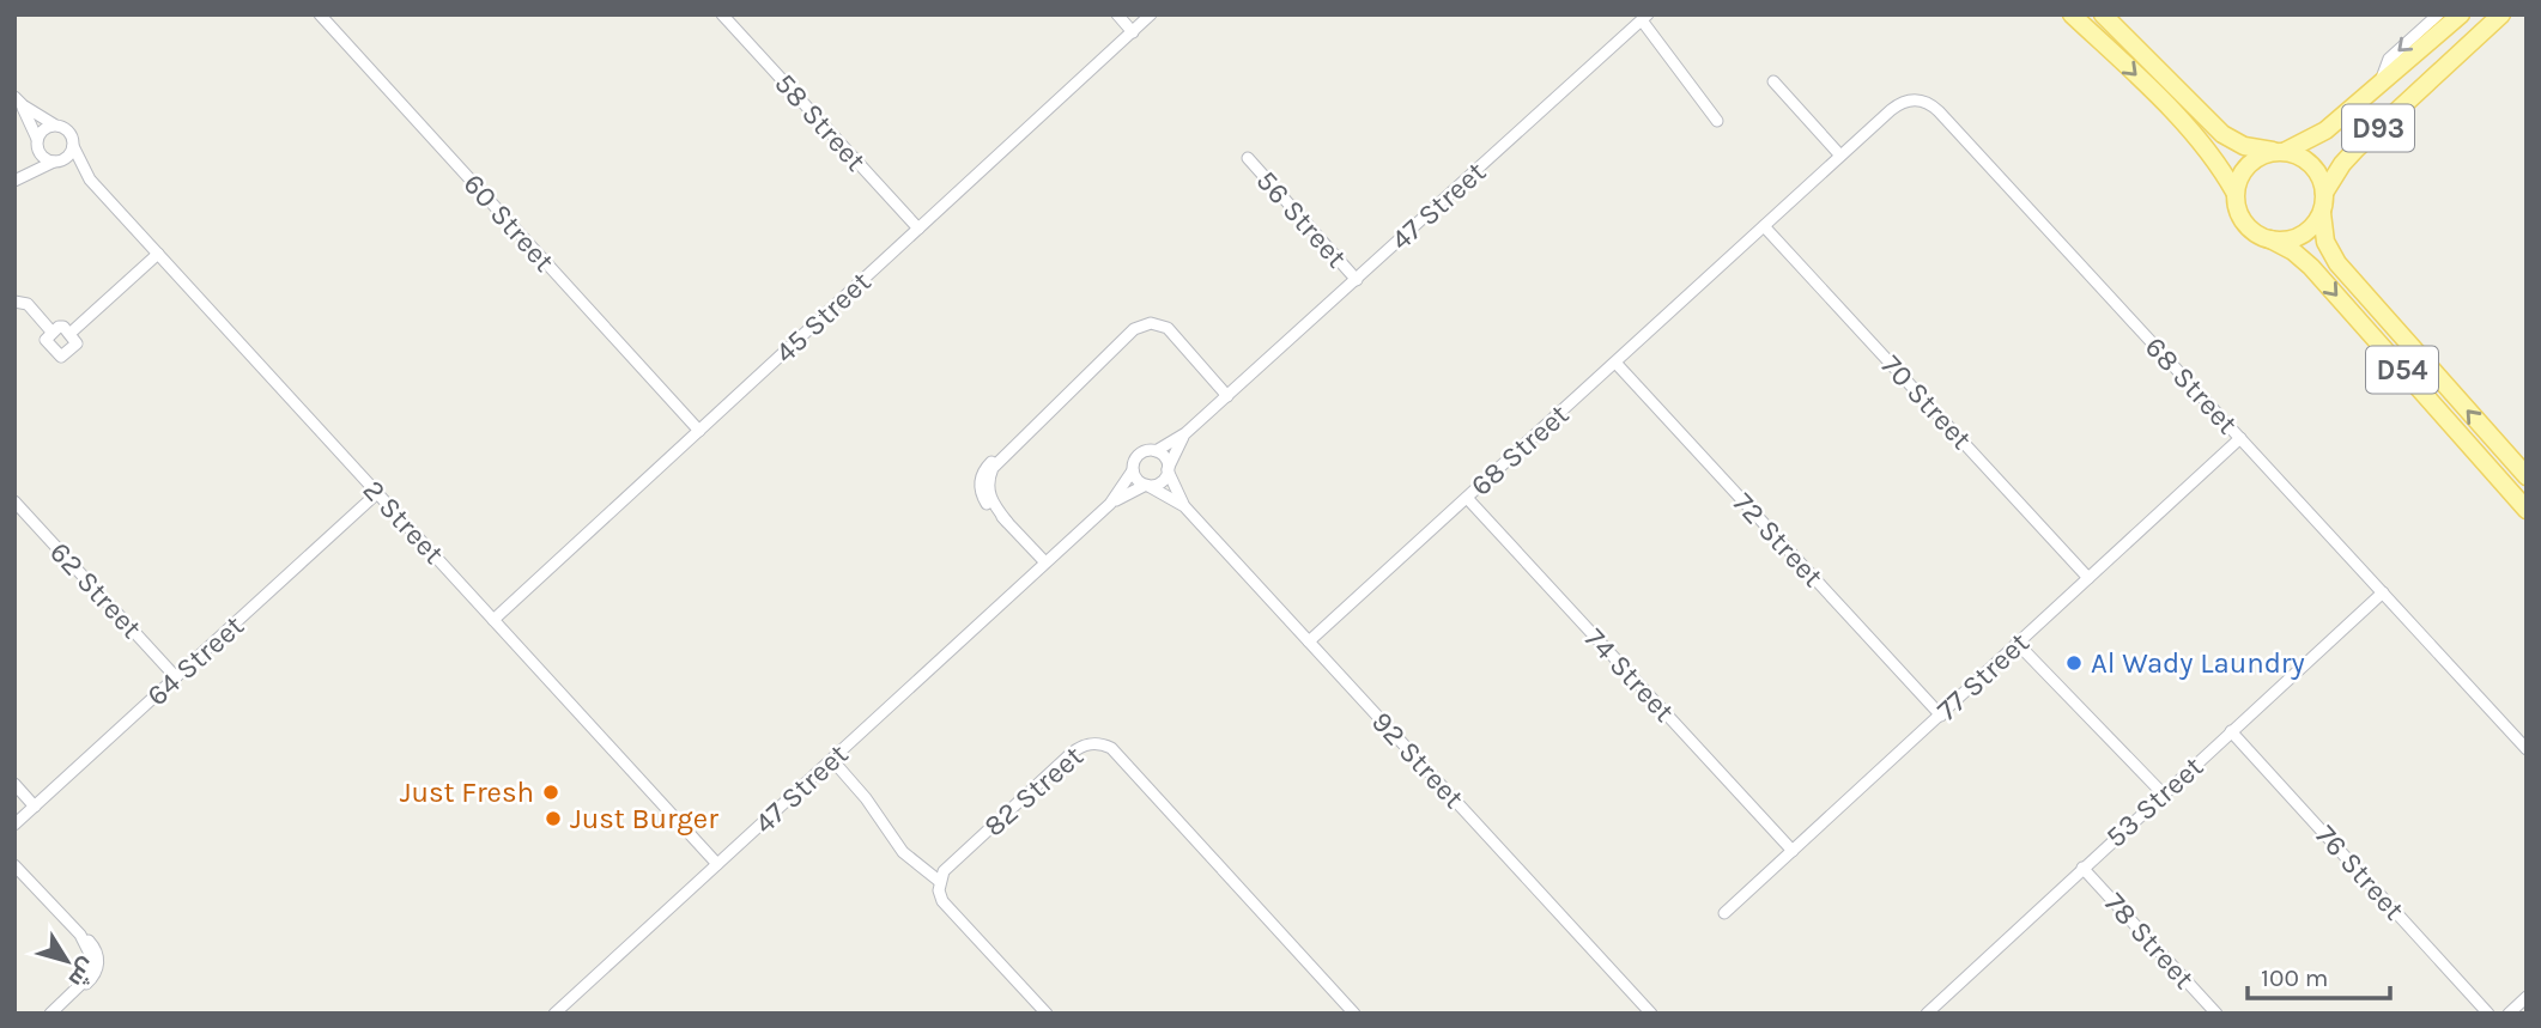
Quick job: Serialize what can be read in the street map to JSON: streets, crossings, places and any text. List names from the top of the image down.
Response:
{
  "streets": {
    "main road": ["D93", "D54"],
    "street": [
      "58 Street",
      "47 Street",
      "56 Street",
      "60 Street",
      "45 Street",
      "68 Street",
      "70 Street",
      "2 Street",
      "72 Street",
      "62 Street",
      "64 Street",
      "74 Street",
      "77 Street",
      "92 Street",
      "82 Street",
      "53 Street",
      "76 Street",
      "78 Street"
    ]
  },
  "crossings": [
    ["58 Street", "45 Street"],
    ["D93", "D54"],
    ["47 Street", "56 Street"],
    ["47 Street", "2 Street"],
    ["47 Street", "92 Street"],
    ["60 Street", "45 Street"],
    ["45 Street", "2 Street"],
    ["68 Street", "70 Street"],
    ["68 Street", "72 Street"],
    ["68 Street", "74 Street"],
    ["68 Street", "77 Street"],
    ["68 Street", "92 Street"],
    ["68 Street", "53 Street"],
    ["70 Street", "77 Street"],
    ["2 Street", "64 Street"],
    ["72 Street", "77 Street"],
    ["62 Street", "64 Street"],
    ["74 Street", "77 Street"],
    ["53 Street", "76 Street"],
    ["53 Street", "78 Street"]
  ],
  "places": ["Al Wady Laundry", "Just Fresh", "Just Burger"],
  "scale_bar": "100 m",
  "north": "bottom right"
}
